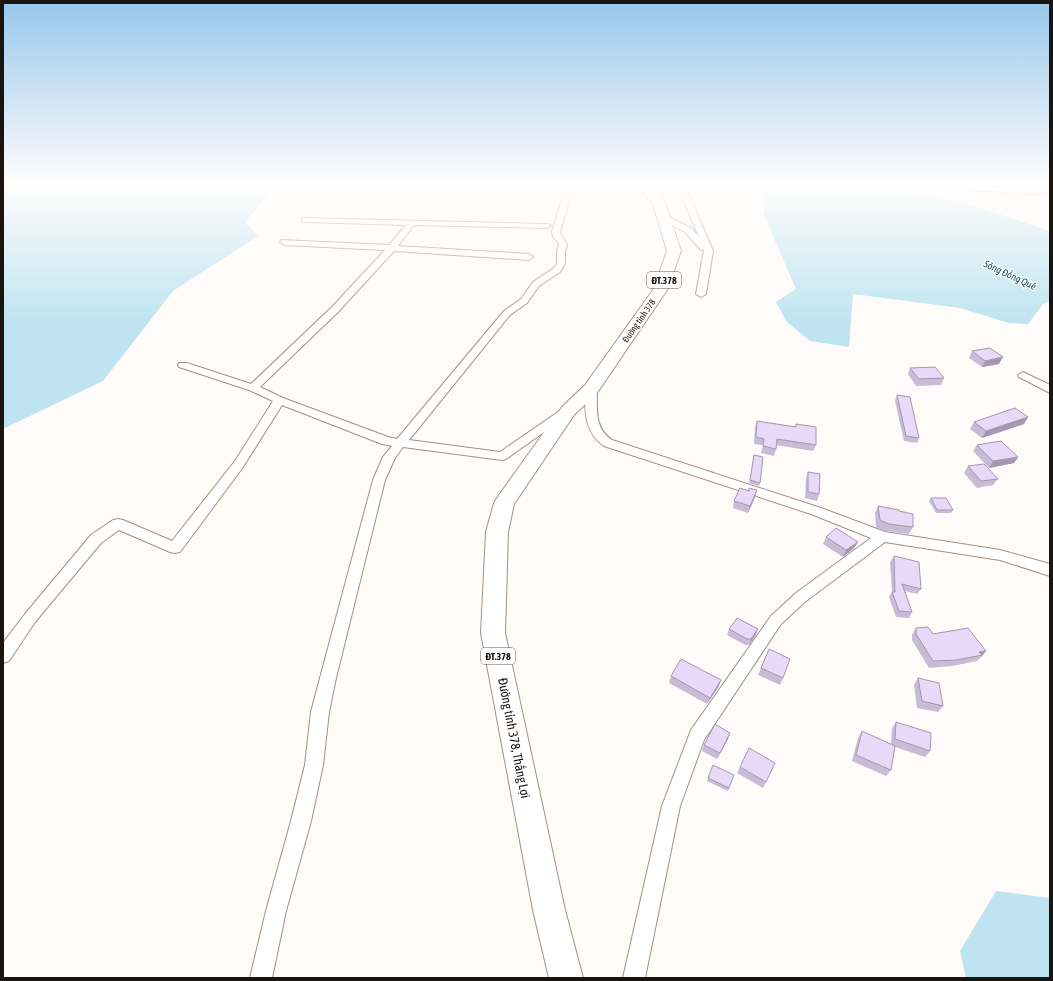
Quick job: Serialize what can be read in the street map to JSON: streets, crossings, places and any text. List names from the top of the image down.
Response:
{
  "streets": {
    "main road": ["ĐT.378", "Đường tỉnh 378", "Đường tỉnh 378, Thắng Lợi"]
  },
  "crossings": [
    ["Đường tỉnh 378", "Đường tỉnh 378, Thắng Lợi"]
  ],
  "water": ["Sông Đồng Quê"]
}
